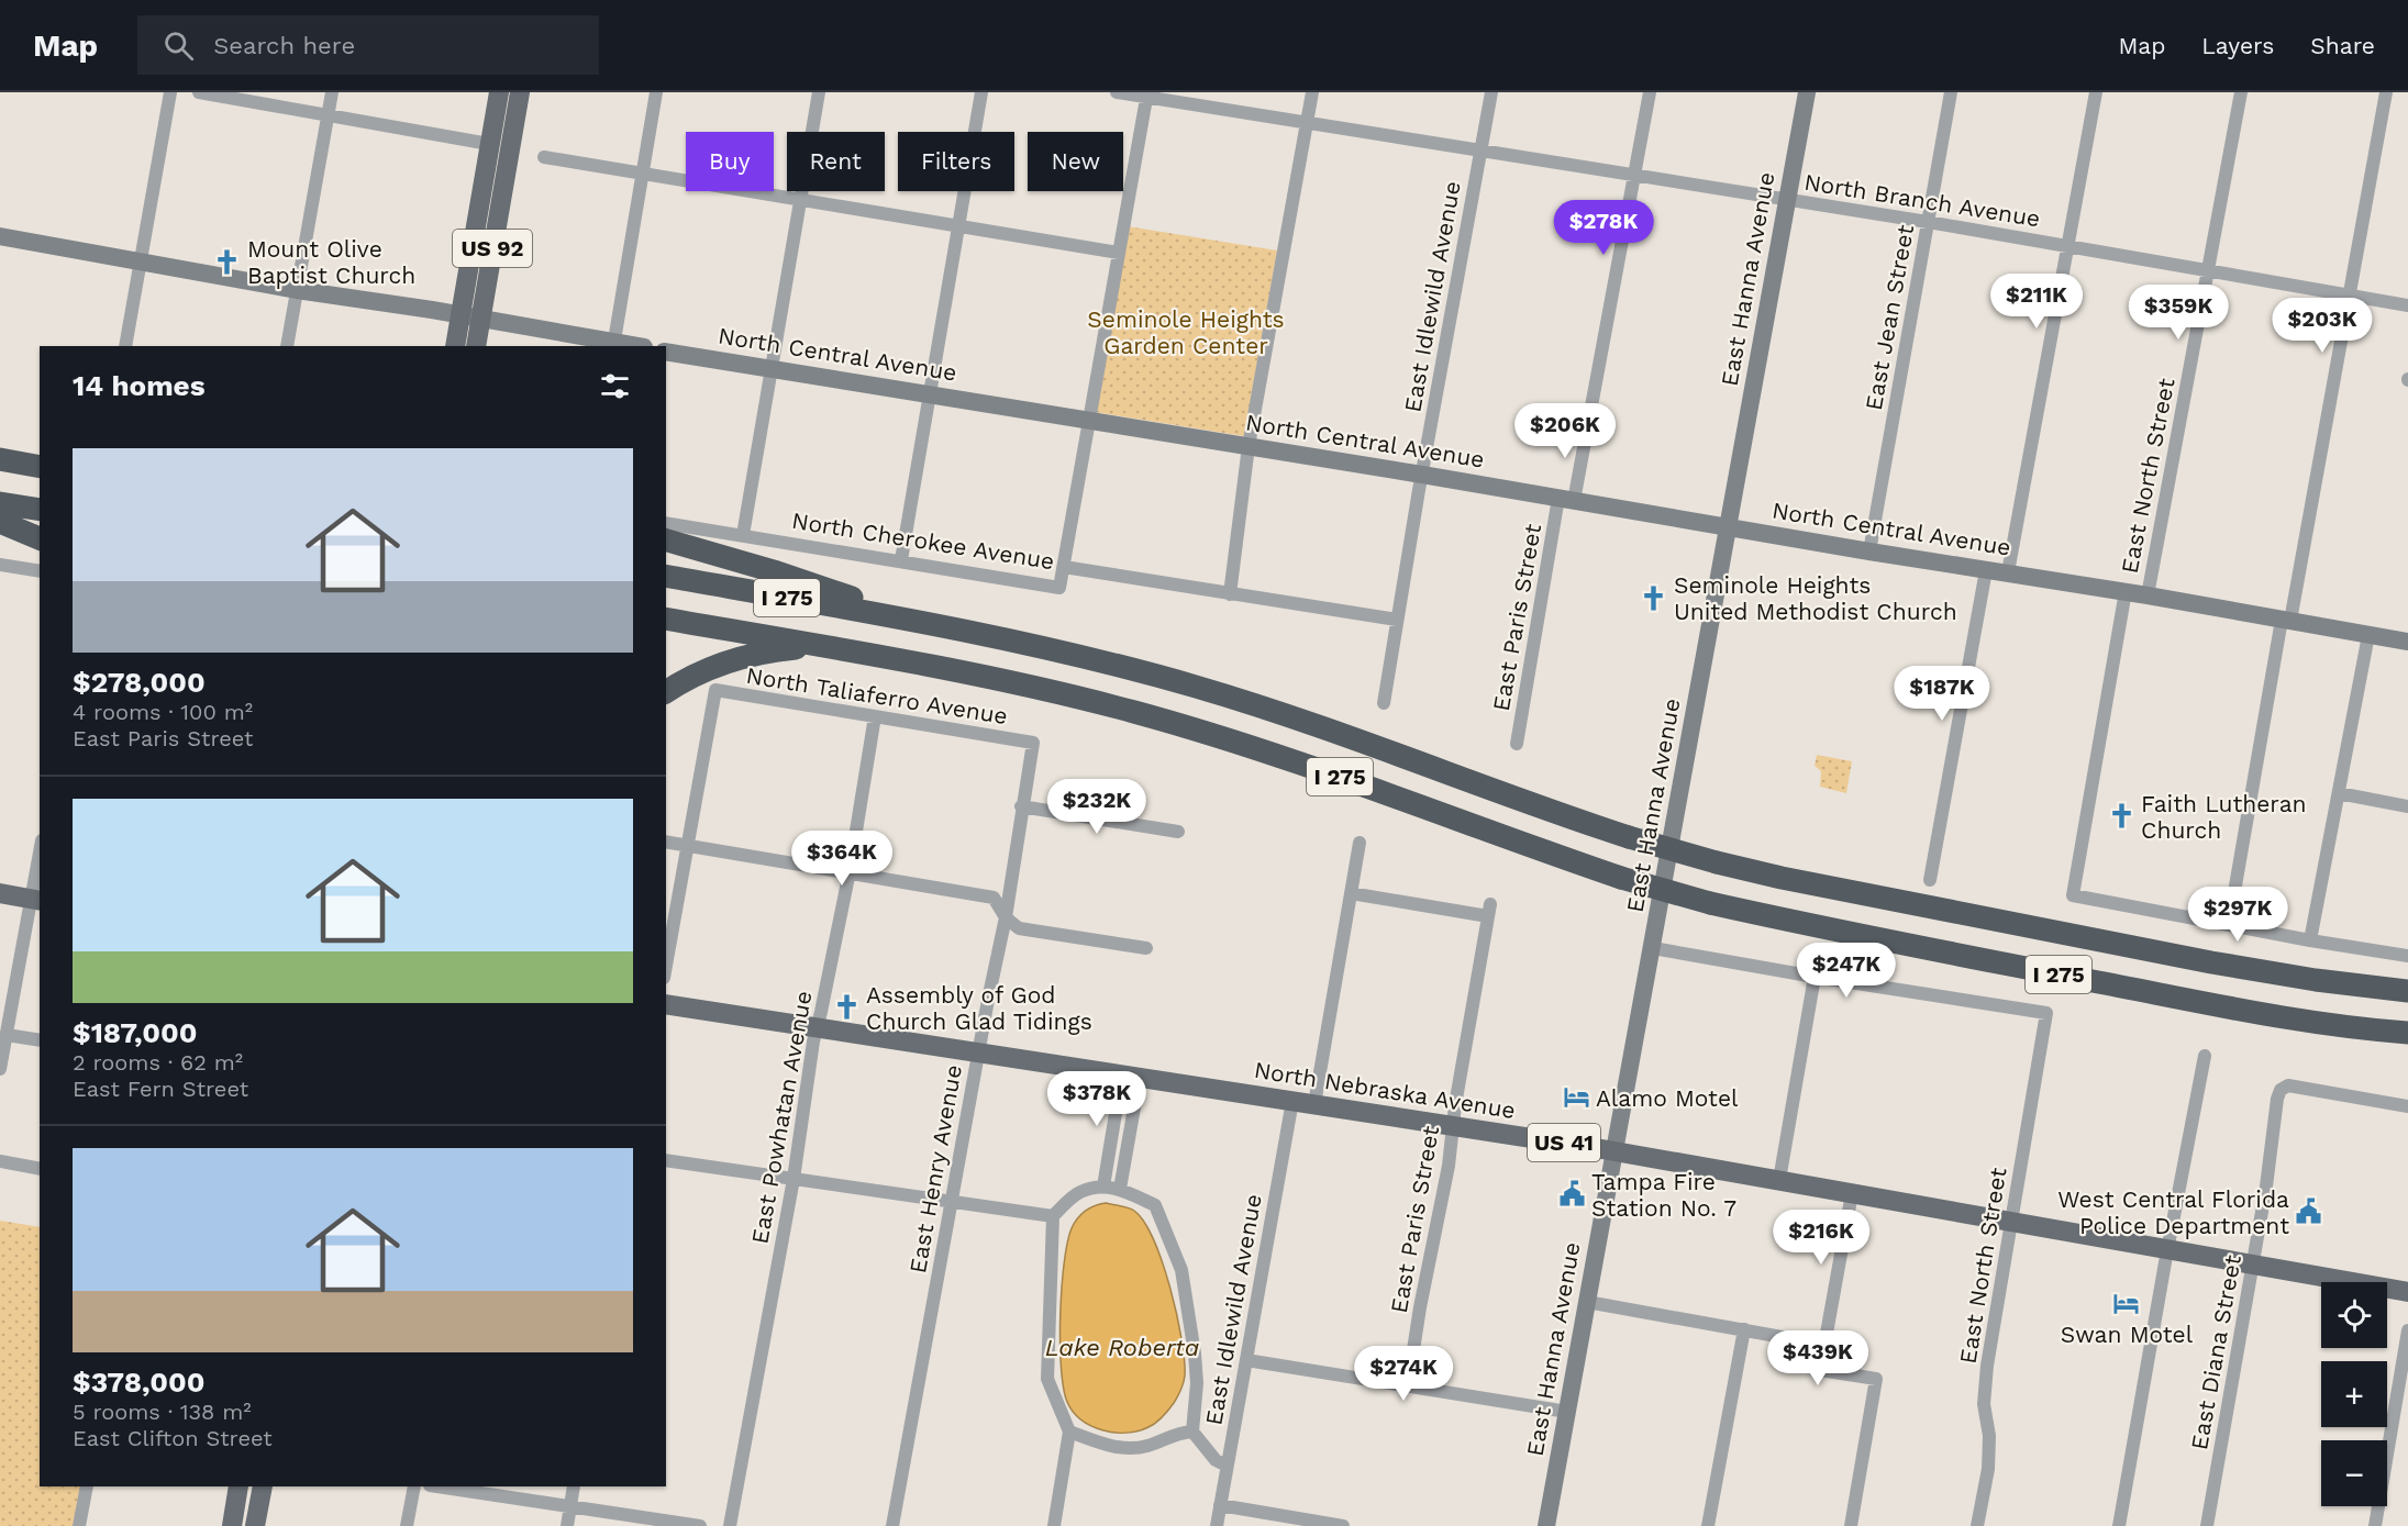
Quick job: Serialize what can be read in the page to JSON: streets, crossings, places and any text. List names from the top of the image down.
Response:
{
  "streets": {
    "highway": ["I 275"],
    "main road": ["US 92", "North Nebraska Avenue", "US 41"],
    "street": [
      "North Branch Avenue",
      "East Hanna Avenue",
      "East Idlewild Avenue",
      "East Jean Street",
      "North Central Avenue",
      "East North Street",
      "North Cherokee Avenue",
      "East Paris Street",
      "North Taliaferro Avenue",
      "East Powhatan Avenue",
      "East Henry Avenue",
      "East Diana Street"
    ]
  },
  "crossings": [
    ["North Branch Avenue", "East Hanna Avenue"],
    ["North Branch Avenue", "East Idlewild Avenue"],
    ["North Branch Avenue", "East Jean Street"],
    ["North Branch Avenue", "East North Street"],
    ["North Branch Avenue", "East Paris Street"],
    ["East Hanna Avenue", "North Central Avenue"],
    ["East Hanna Avenue", "North Nebraska Avenue"],
    ["East Idlewild Avenue", "North Central Avenue"],
    ["East Idlewild Avenue", "North Cherokee Avenue"],
    ["East Idlewild Avenue", "North Nebraska Avenue"],
    ["East Jean Street", "North Central Avenue"],
    ["North Central Avenue", "East North Street"],
    ["North Central Avenue", "East Paris Street"],
    ["East North Street", "North Nebraska Avenue"],
    ["East Paris Street", "North Nebraska Avenue"],
    ["North Taliaferro Avenue", "East Powhatan Avenue"],
    ["North Taliaferro Avenue", "East Henry Avenue"],
    ["North Nebraska Avenue", "East Powhatan Avenue"],
    ["North Nebraska Avenue", "East Henry Avenue"],
    ["North Nebraska Avenue", "East Diana Street"]
  ],
  "water": ["Lake Roberta"],
  "parks": ["Seminole Heights Garden Center"],
  "places": {
    "church": [
      "Mount Olive Baptist Church",
      "Seminole Heights United Methodist Church",
      "Faith Lutheran Church",
      "Assembly of God Church Glad Tidings"
    ],
    "hotel": ["Alamo Motel", "Swan Motel"],
    "public building": ["Tampa Fire Station No. 7", "West Central Florida Police Department"]
  },
  "page": {
    "header": "Map",
    "search": "Search here",
    "nav": ["Map", "Layers", "Share"],
    "chip": [
      "Buy",
      "Rent",
      "Filters",
      "New"
    ],
    "price": [
      "$278K",
      "$211K",
      "$359K",
      "$203K",
      "$206K",
      "$187K",
      "$232K",
      "$364K",
      "$297K",
      "$247K",
      "$378K",
      "$216K",
      "$439K",
      "$274K"
    ],
    "heading": "14 homes",
    "list": [
      {
        "name": "$278,000",
        "note": "4 rooms · 100 m² · East Paris Street"
      },
      {
        "name": "$187,000",
        "note": "2 rooms · 62 m² · East Fern Street"
      },
      {
        "name": "$378,000",
        "note": "5 rooms · 138 m² · East Clifton Street"
      }
    ],
    "map_buttons": ["+", "−"]
  }
}
